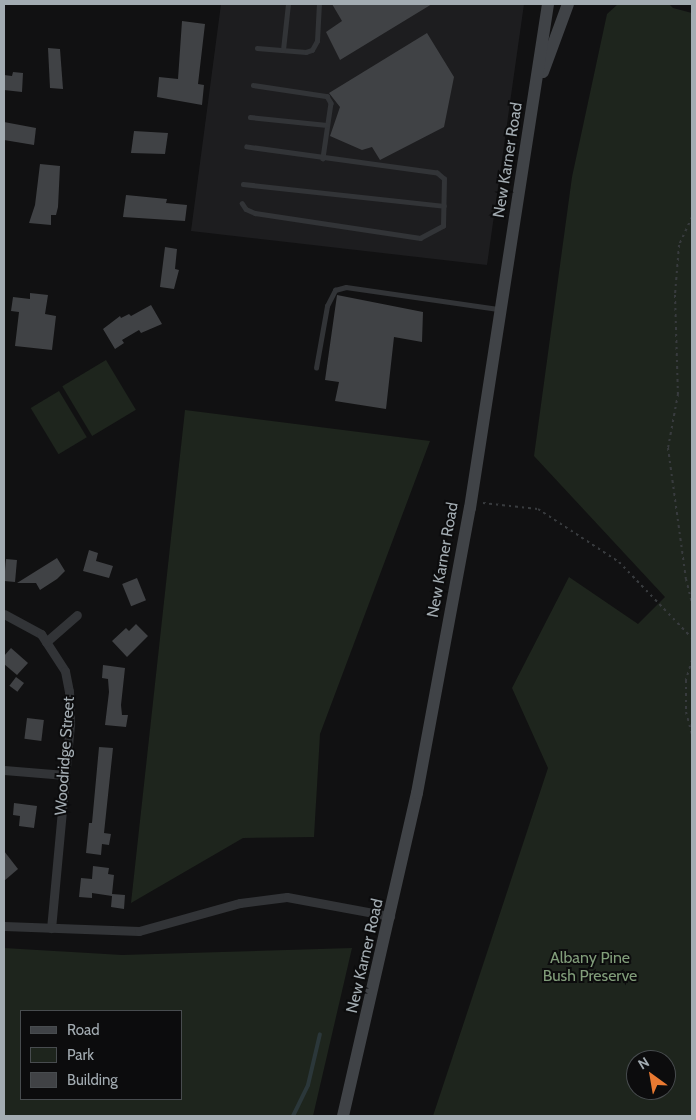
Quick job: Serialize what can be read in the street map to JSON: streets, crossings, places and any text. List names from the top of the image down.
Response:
{
  "streets": {
    "main road": ["New Karner Road"],
    "street": ["Woodridge Street"]
  },
  "parks": ["Albany Pine Bush Preserve"],
  "legend": ["Road", "Park", "Building"],
  "north": "top left"
}
